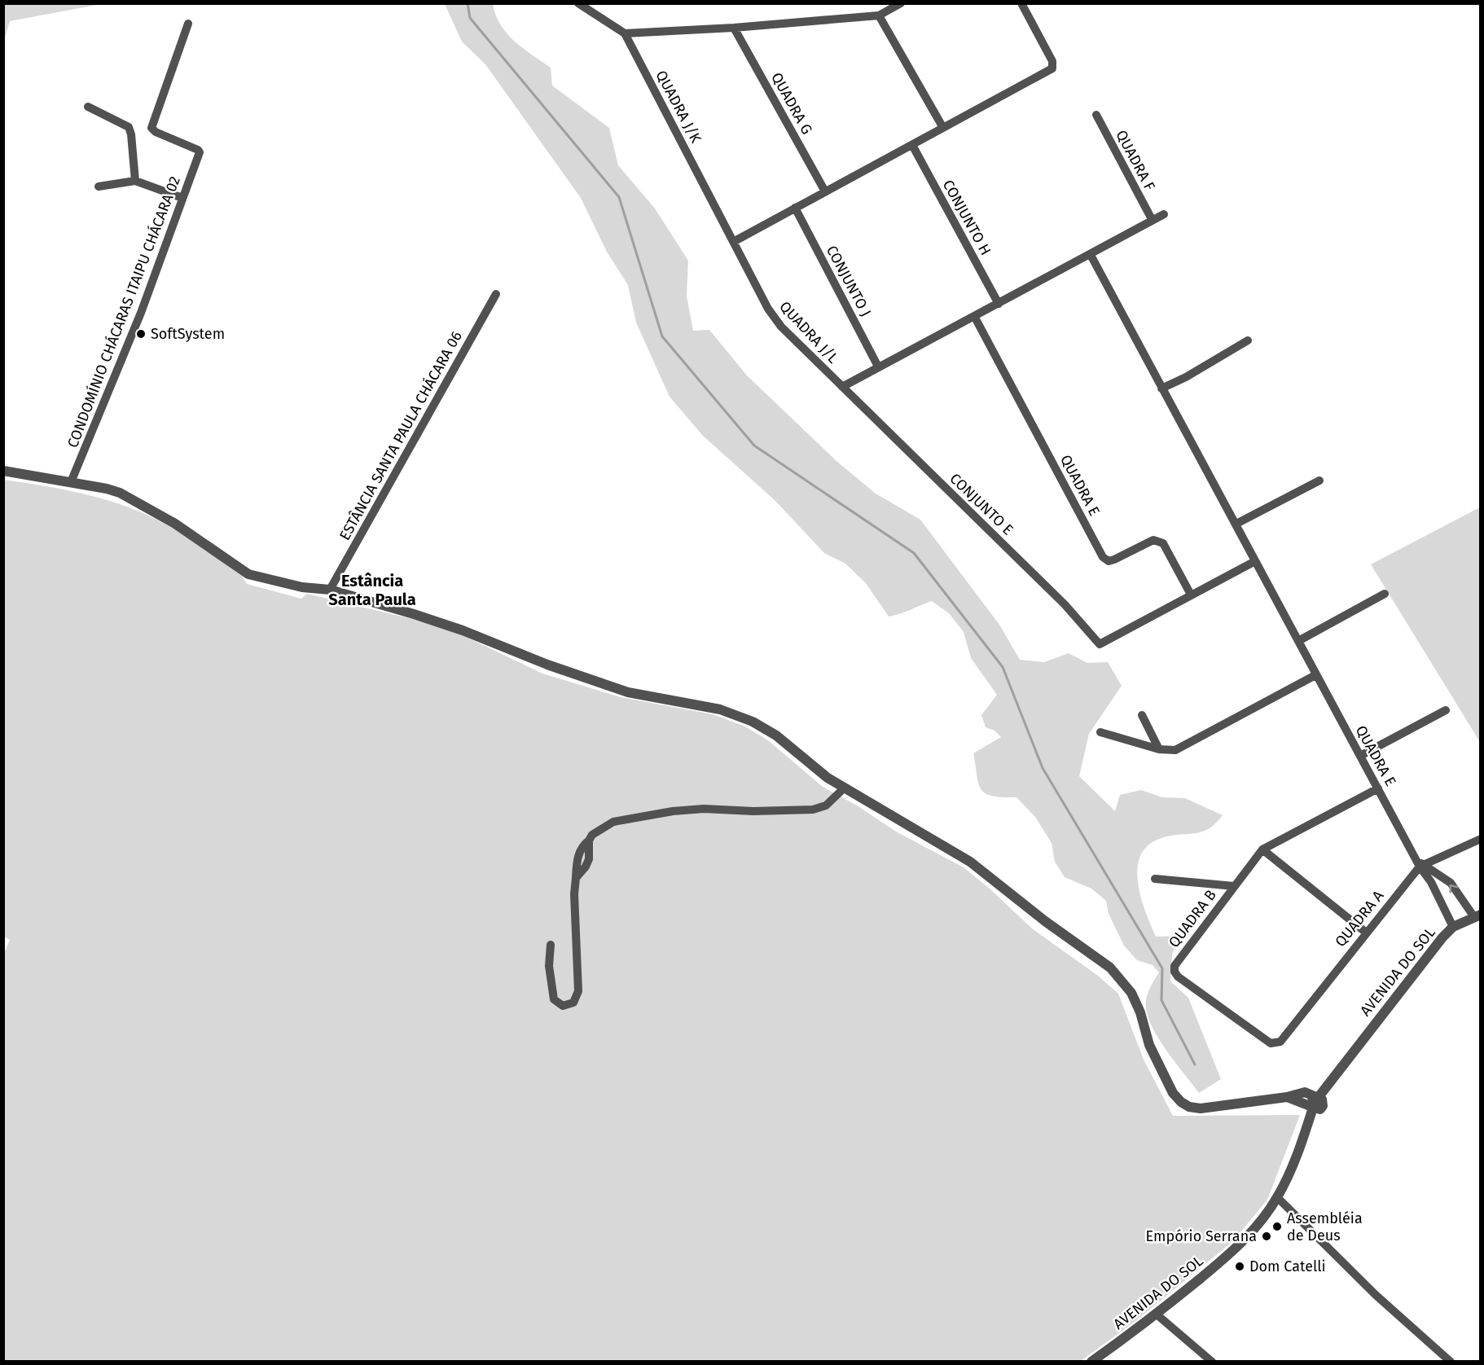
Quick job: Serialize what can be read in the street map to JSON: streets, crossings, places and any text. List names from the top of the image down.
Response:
{
  "streets": {
    "street": [
      "QUADRA G",
      "QUADRA J/K",
      "QUADRA F",
      "CONJUNTO H",
      "CONJUNTO J",
      "CONDOMÍNIO CHÁCARAS ITAIPU CHÁCARA 02",
      "QUADRA J/L",
      "ESTÂNCIA SANTA PAULA CHÁCARA 06",
      "QUADRA E",
      "CONJUNTO E",
      "QUADRA B",
      "QUADRA A",
      "AVENIDA DO SOL"
    ]
  },
  "crossings": [
    ["QUADRA J/K", "QUADRA J/L"],
    ["QUADRA J/L", "CONJUNTO E"],
    ["QUADRA E", "CONJUNTO E"],
    ["QUADRA E", "QUADRA B"],
    ["QUADRA E", "QUADRA A"],
    ["QUADRA E", "AVENIDA DO SOL"],
    ["QUADRA B", "QUADRA A"]
  ],
  "districts": ["Estância Santa Paula"],
  "places": [
    "SoftSystem",
    "Assembléia de Deus",
    "Empório Serrana",
    "Dom Catelli"
  ]
}
